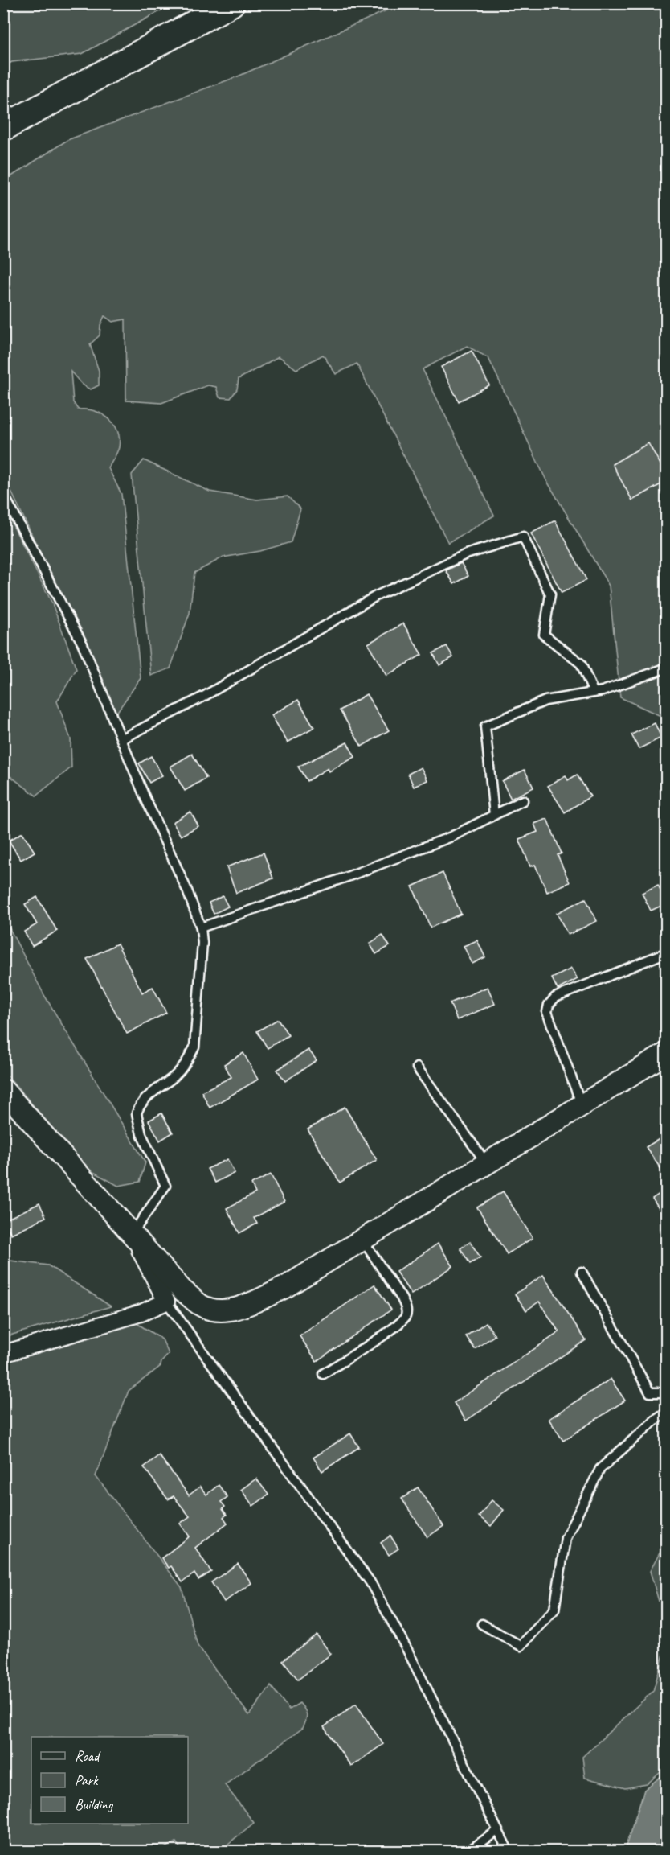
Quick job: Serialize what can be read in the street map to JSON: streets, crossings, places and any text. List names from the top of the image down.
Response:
{
  "legend": ["Road", "Park", "Building"]
}
